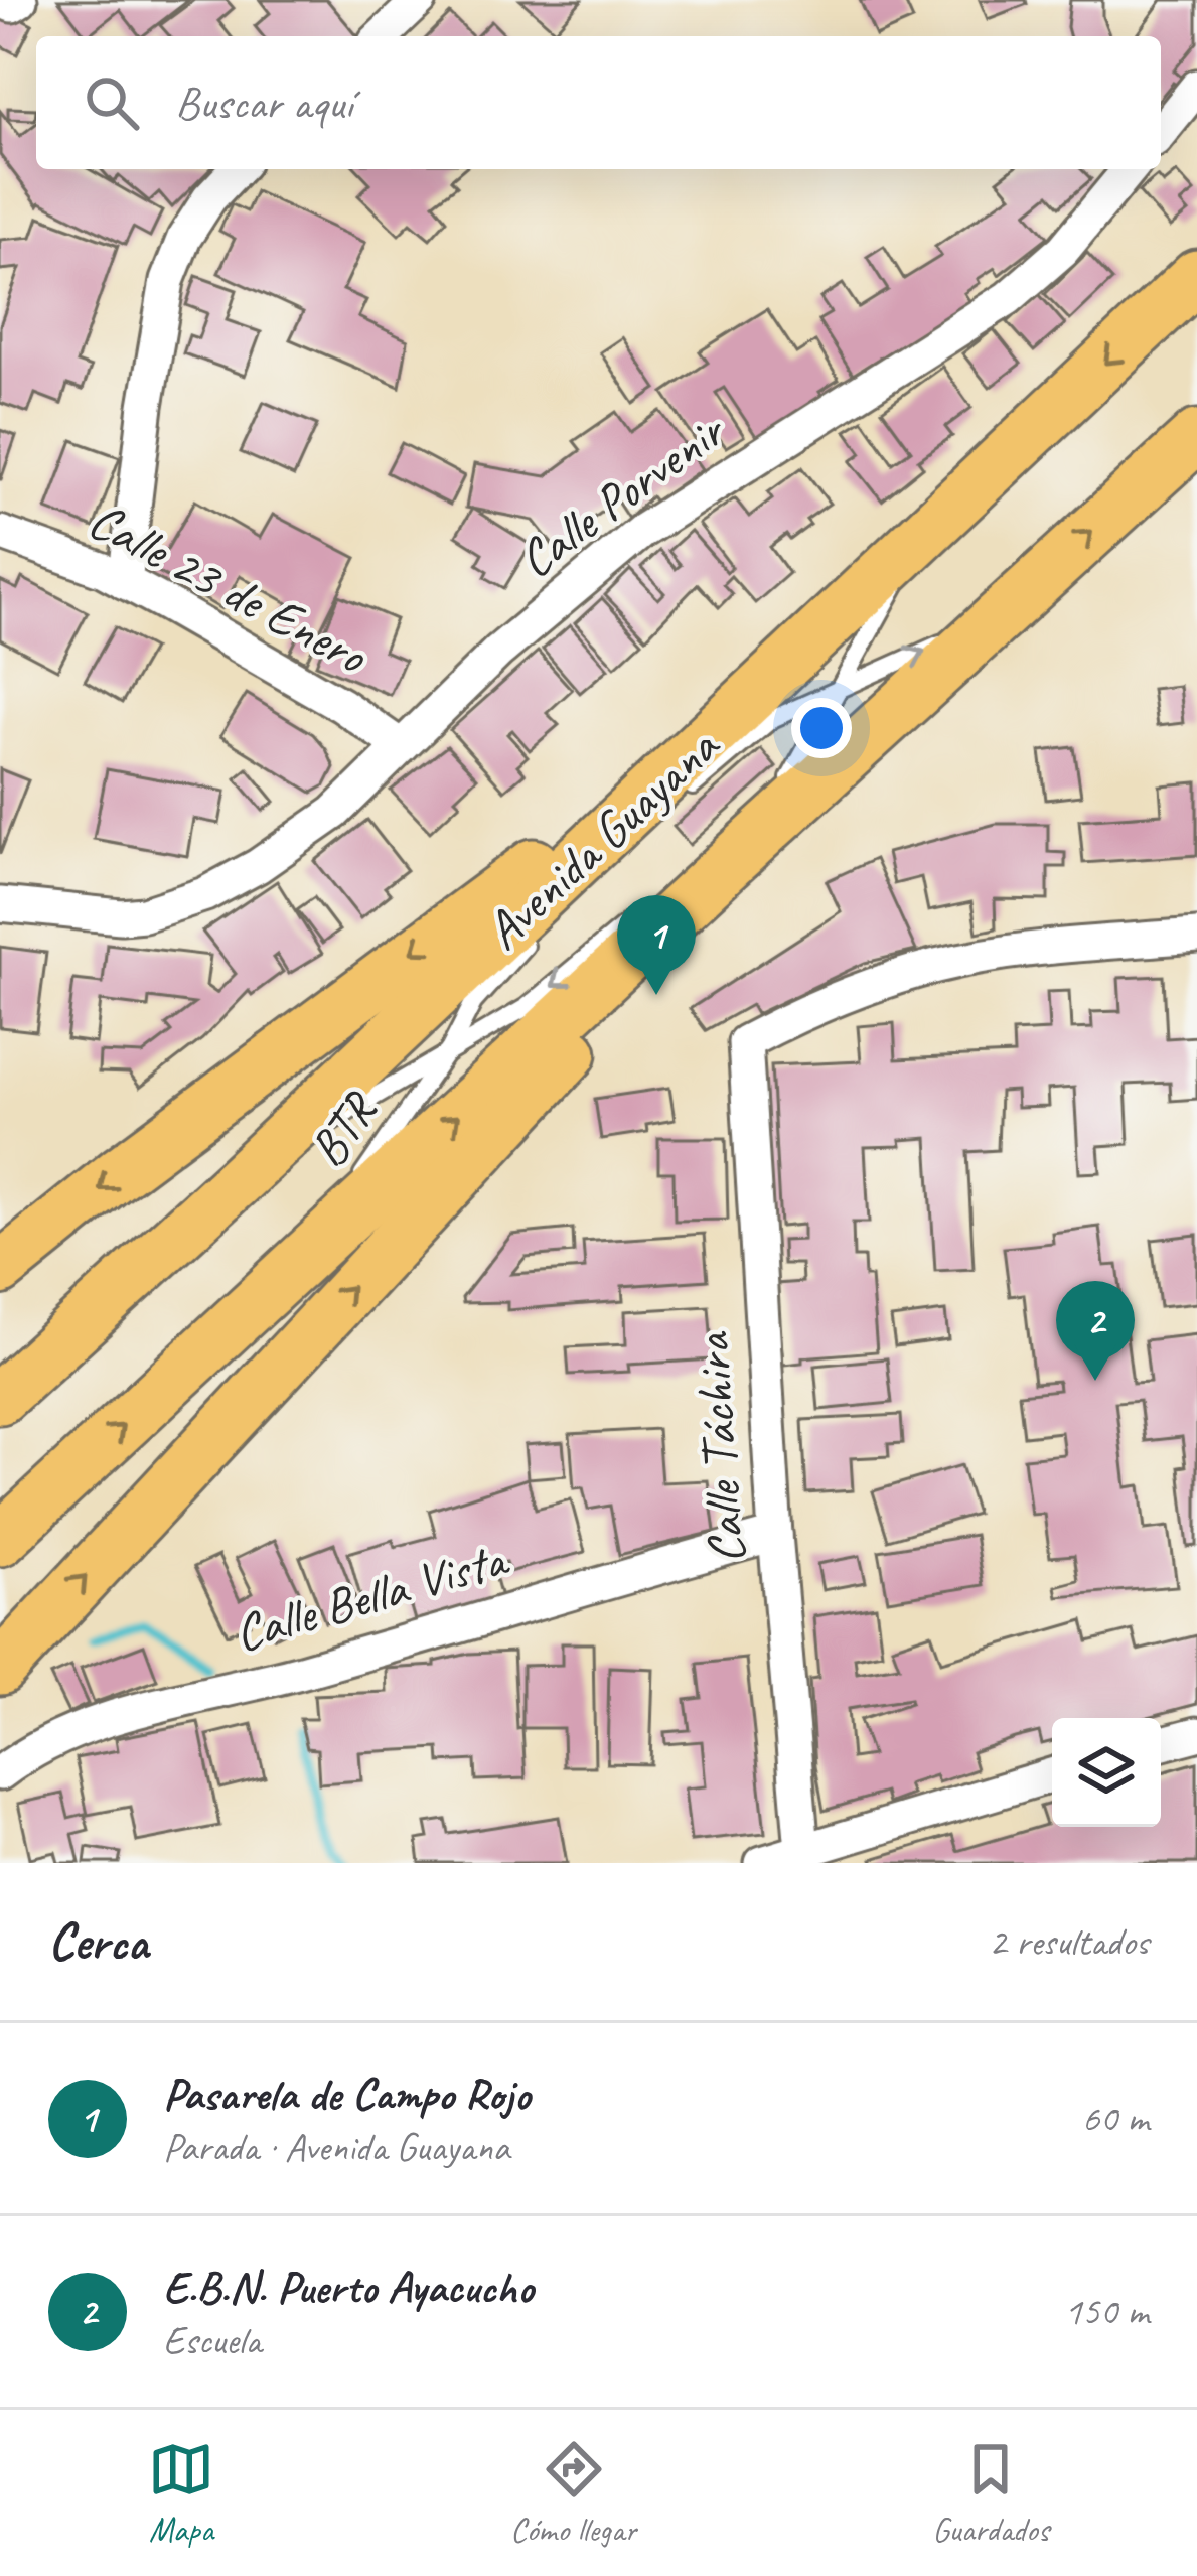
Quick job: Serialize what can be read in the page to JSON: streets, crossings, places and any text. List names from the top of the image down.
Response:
{
  "streets": {
    "main road": ["Avenida Guayana"],
    "street": [
      "Calle Porvenir",
      "Calle 23 de Enero",
      "Calle Táchira",
      "Calle Bella Vista"
    ],
    "lane": ["BTR"]
  },
  "crossings": [
    ["Calle Porvenir", "Calle 23 de Enero"],
    ["Avenida Guayana", "BTR"],
    ["Calle Táchira", "Calle Bella Vista"]
  ],
  "page": {
    "search": "Buscar aquí",
    "pins": ["1", "2"],
    "heading": ["Cerca", "2 resultados"],
    "list": [
      {
        "mark": "1",
        "name": "Pasarela de Campo Rojo",
        "note": "Parada · Avenida Guayana",
        "value": "60 m"
      },
      {
        "mark": "2",
        "name": "E.B.N. Puerto Ayacucho",
        "note": "Escuela",
        "value": "150 m"
      }
    ],
    "nav": ["Mapa", "Cómo llegar", "Guardados"]
  }
}
